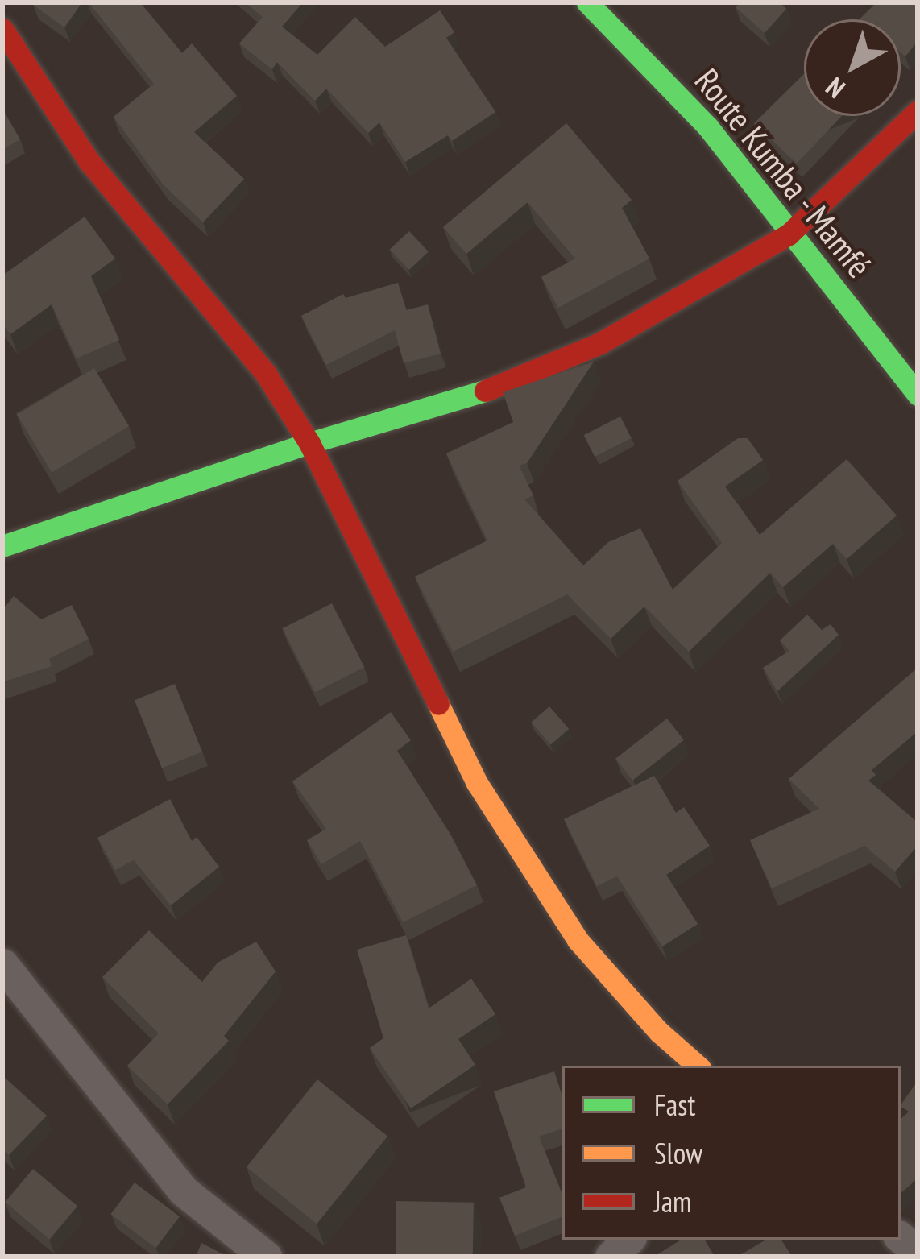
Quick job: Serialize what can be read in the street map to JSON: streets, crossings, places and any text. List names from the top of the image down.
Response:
{
  "streets": {
    "main road": ["Route Kumba - Mamfé"]
  },
  "legend": ["Fast", "Slow", "Jam"],
  "north": "bottom left"
}
